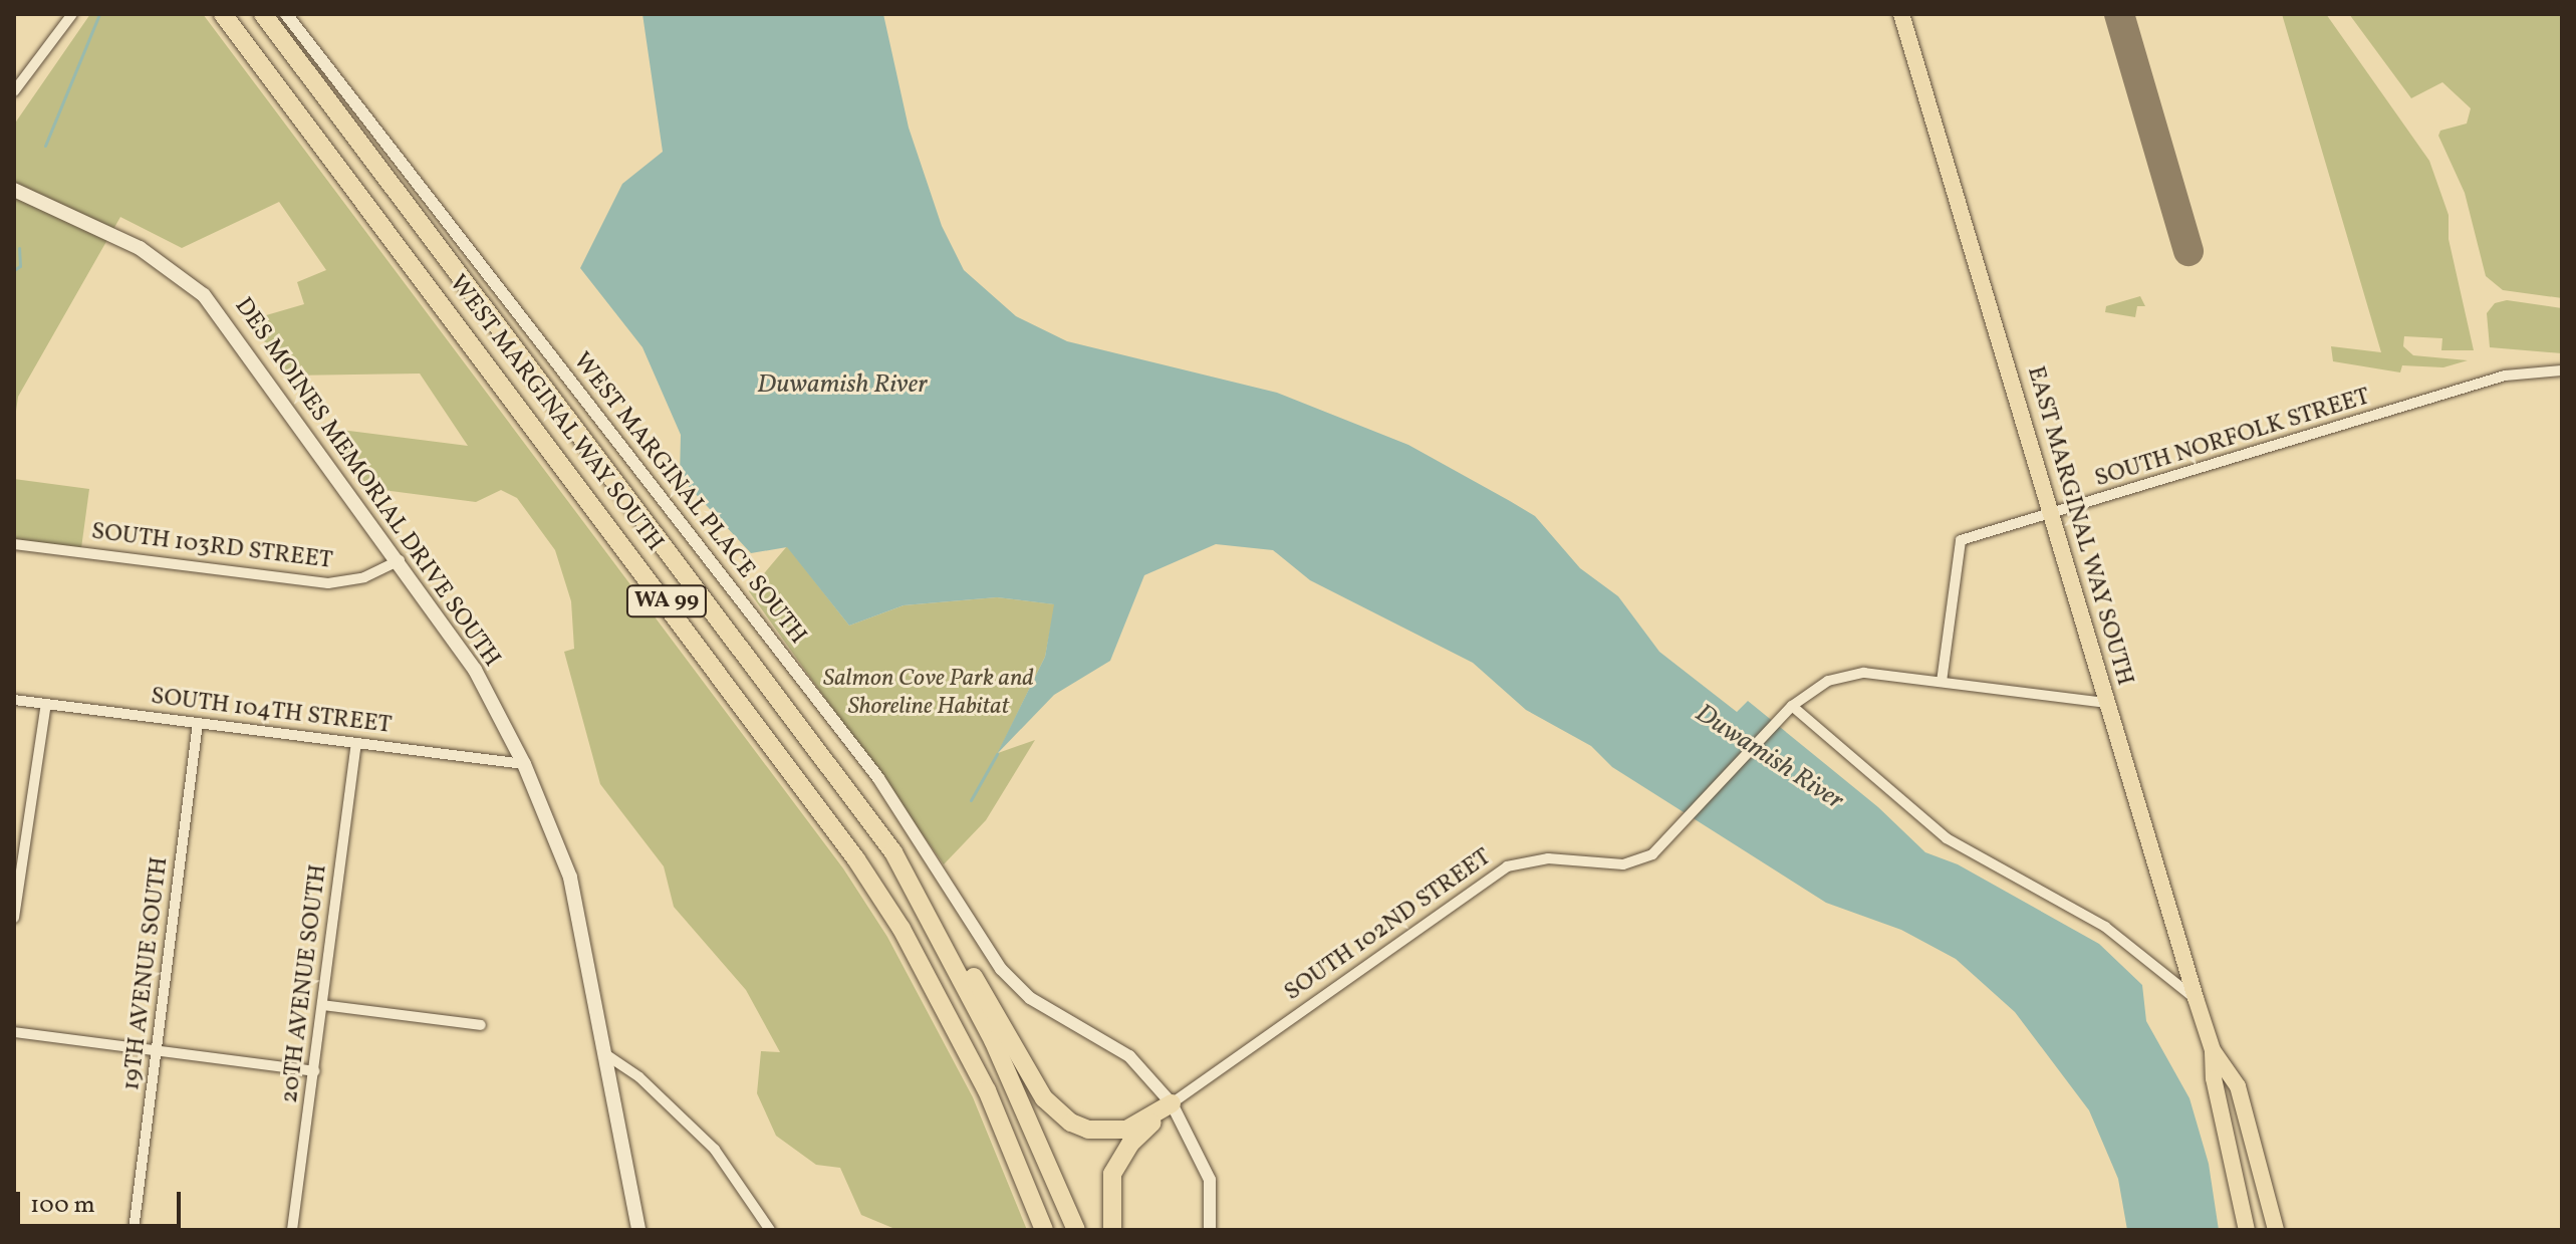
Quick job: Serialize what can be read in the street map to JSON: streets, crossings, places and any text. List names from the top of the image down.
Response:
{
  "streets": {
    "highway": ["WEST MARGINAL WAY SOUTH", "WA 99"],
    "main road": ["DES MOINES MEMORIAL DRIVE SOUTH", "EAST MARGINAL WAY SOUTH"],
    "street": [
      "SOUTH NORFOLK STREET",
      "WEST MARGINAL PLACE SOUTH",
      "SOUTH 103RD STREET",
      "SOUTH 104TH STREET",
      "SOUTH 102ND STREET",
      "19TH AVENUE SOUTH",
      "20TH AVENUE SOUTH"
    ]
  },
  "crossings": [
    ["SOUTH NORFOLK STREET", "EAST MARGINAL WAY SOUTH"],
    ["SOUTH NORFOLK STREET", "SOUTH 102ND STREET"],
    ["DES MOINES MEMORIAL DRIVE SOUTH", "SOUTH 103RD STREET"],
    ["DES MOINES MEMORIAL DRIVE SOUTH", "SOUTH 104TH STREET"],
    ["WEST MARGINAL PLACE SOUTH", "SOUTH 102ND STREET"],
    ["EAST MARGINAL WAY SOUTH", "SOUTH 102ND STREET"],
    ["SOUTH 104TH STREET", "19TH AVENUE SOUTH"],
    ["SOUTH 104TH STREET", "20TH AVENUE SOUTH"]
  ],
  "water": ["Duwamish River"],
  "parks": ["Salmon Cove Park and Shoreline Habitat"],
  "scale_bar": "100 m"
}
